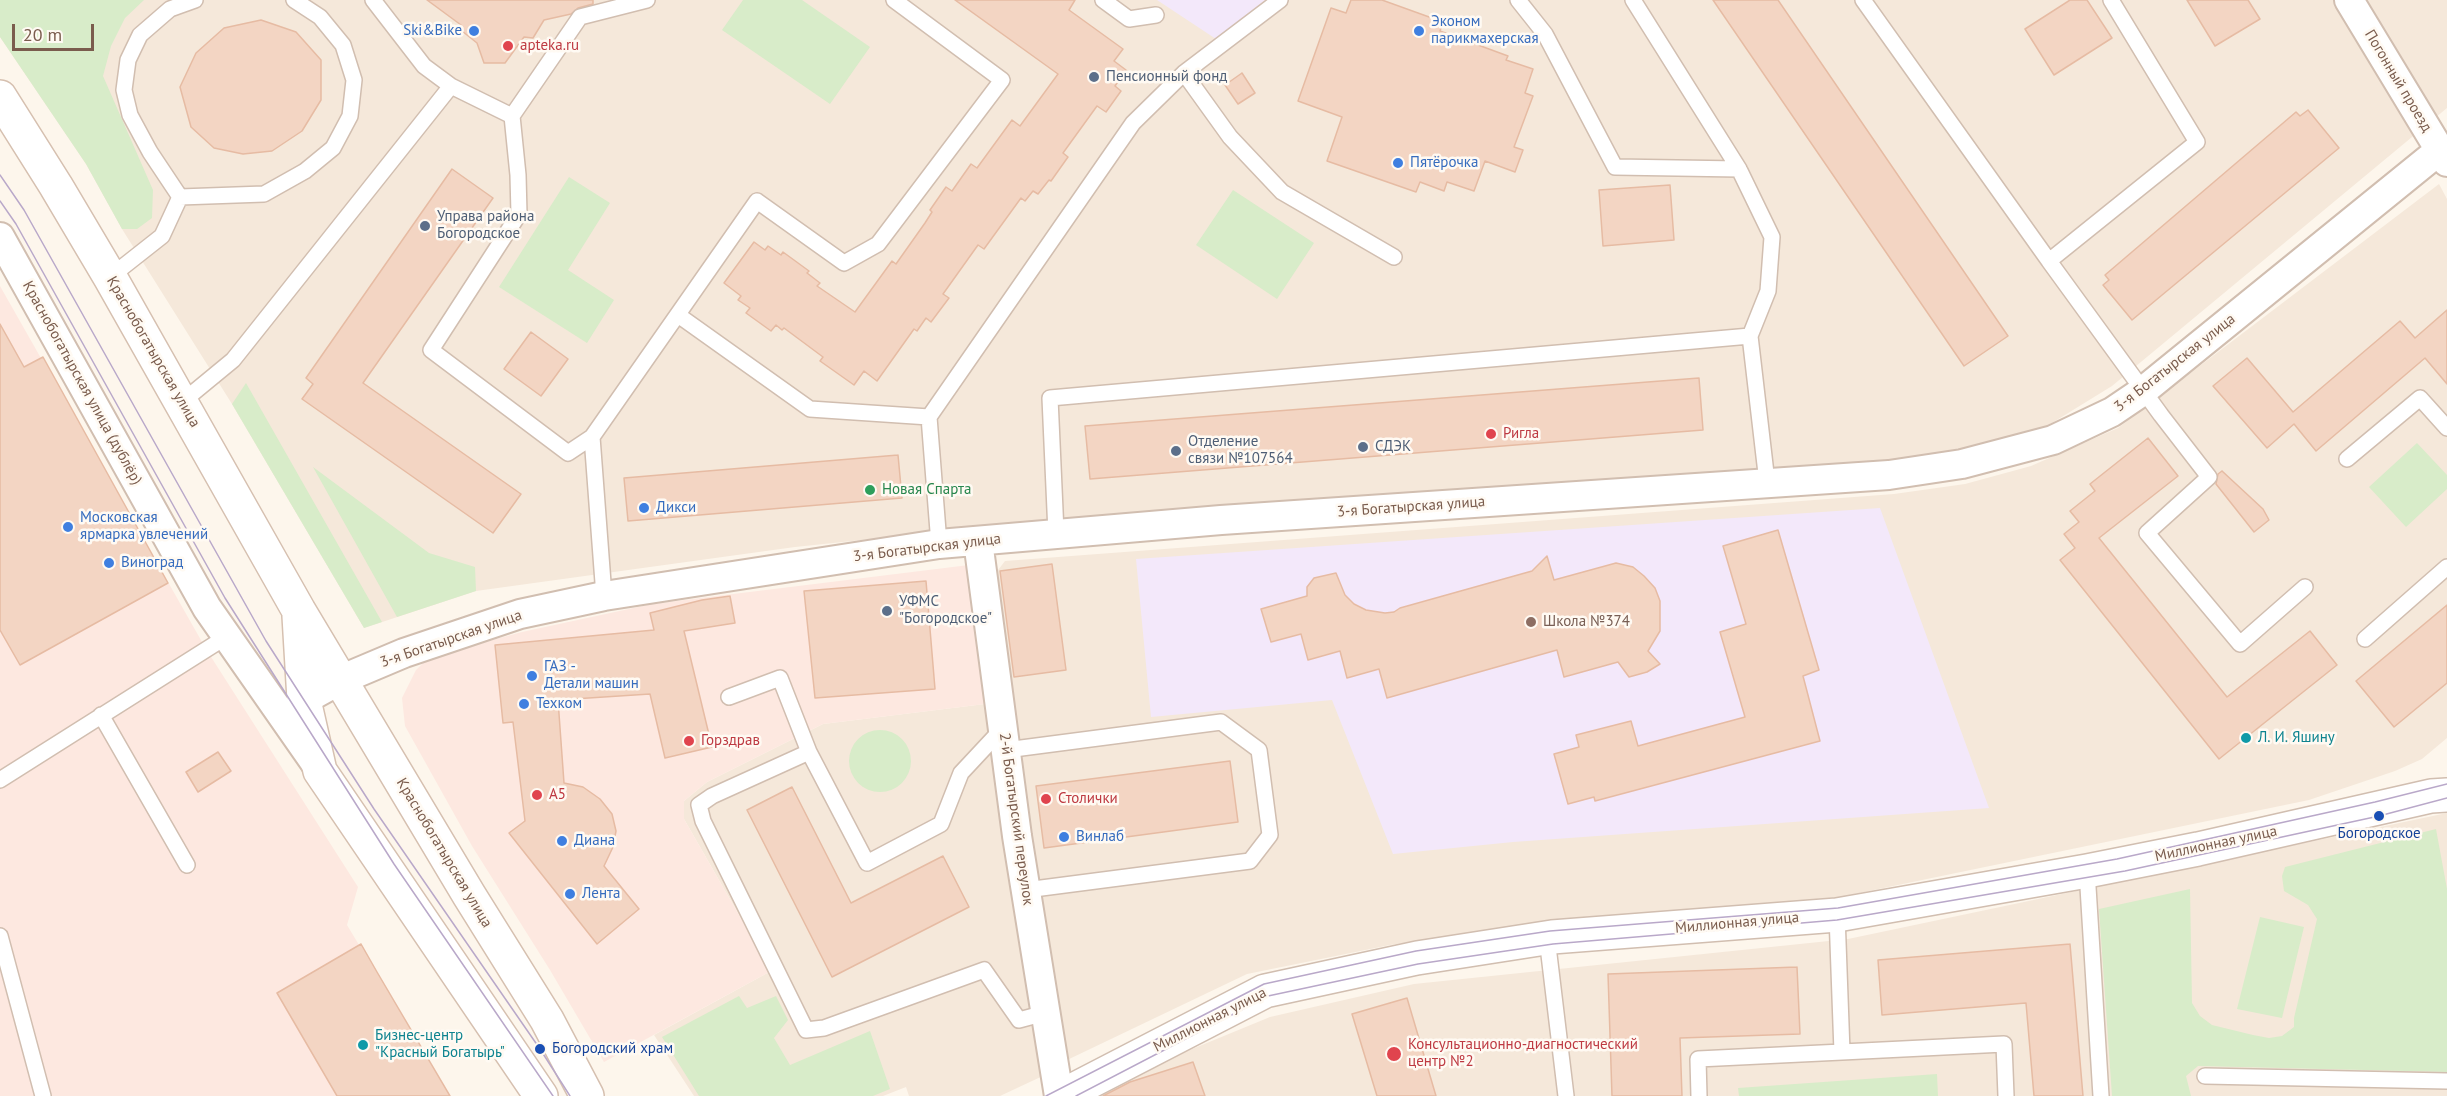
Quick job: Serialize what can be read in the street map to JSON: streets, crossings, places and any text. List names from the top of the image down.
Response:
{
  "streets": {
    "main road": ["Краснобогатырская улица", "Миллионная улица"],
    "street": [
      "Погонный проезд",
      "3-я Богатырская улица",
      "Краснобогатырская улица (дублёр)",
      "2-й Богатырский переулок"
    ]
  },
  "crossings": [
    ["Погонный проезд", "3-я Богатырская улица"],
    ["Краснобогатырская улица", "3-я Богатырская улица"],
    ["Краснобогатырская улица", "Краснобогатырская улица (дублёр)"],
    ["3-я Богатырская улица", "2-й Богатырский переулок"],
    ["2-й Богатырский переулок", "Миллионная улица"]
  ],
  "places": [
    "Ski&Bike",
    "Эконом парикмахерская",
    "apteka.ru",
    "Пенсионный фонд",
    "Пятёрочка",
    "Управа района Богородское",
    "Ригла",
    "СДЭК",
    "Отделение связи №107564",
    "Новая Спарта",
    "Дикси",
    "Московская ярмарка увлечений",
    "Виноград",
    "УФМС \"Богородское\"",
    "Школа №374",
    "ГАЗ - Детали машин",
    "Техком",
    "Л. И. Яшину",
    "Горздрав",
    "А5",
    "Столички",
    "Богородское",
    "Винлаб",
    "Диана",
    "Лента",
    "Бизнес-центр \"Красный Богатырь\"",
    "Богородский храм",
    "Консультационно-диагностический центр №2"
  ],
  "scale_bar": "20 m"
}
